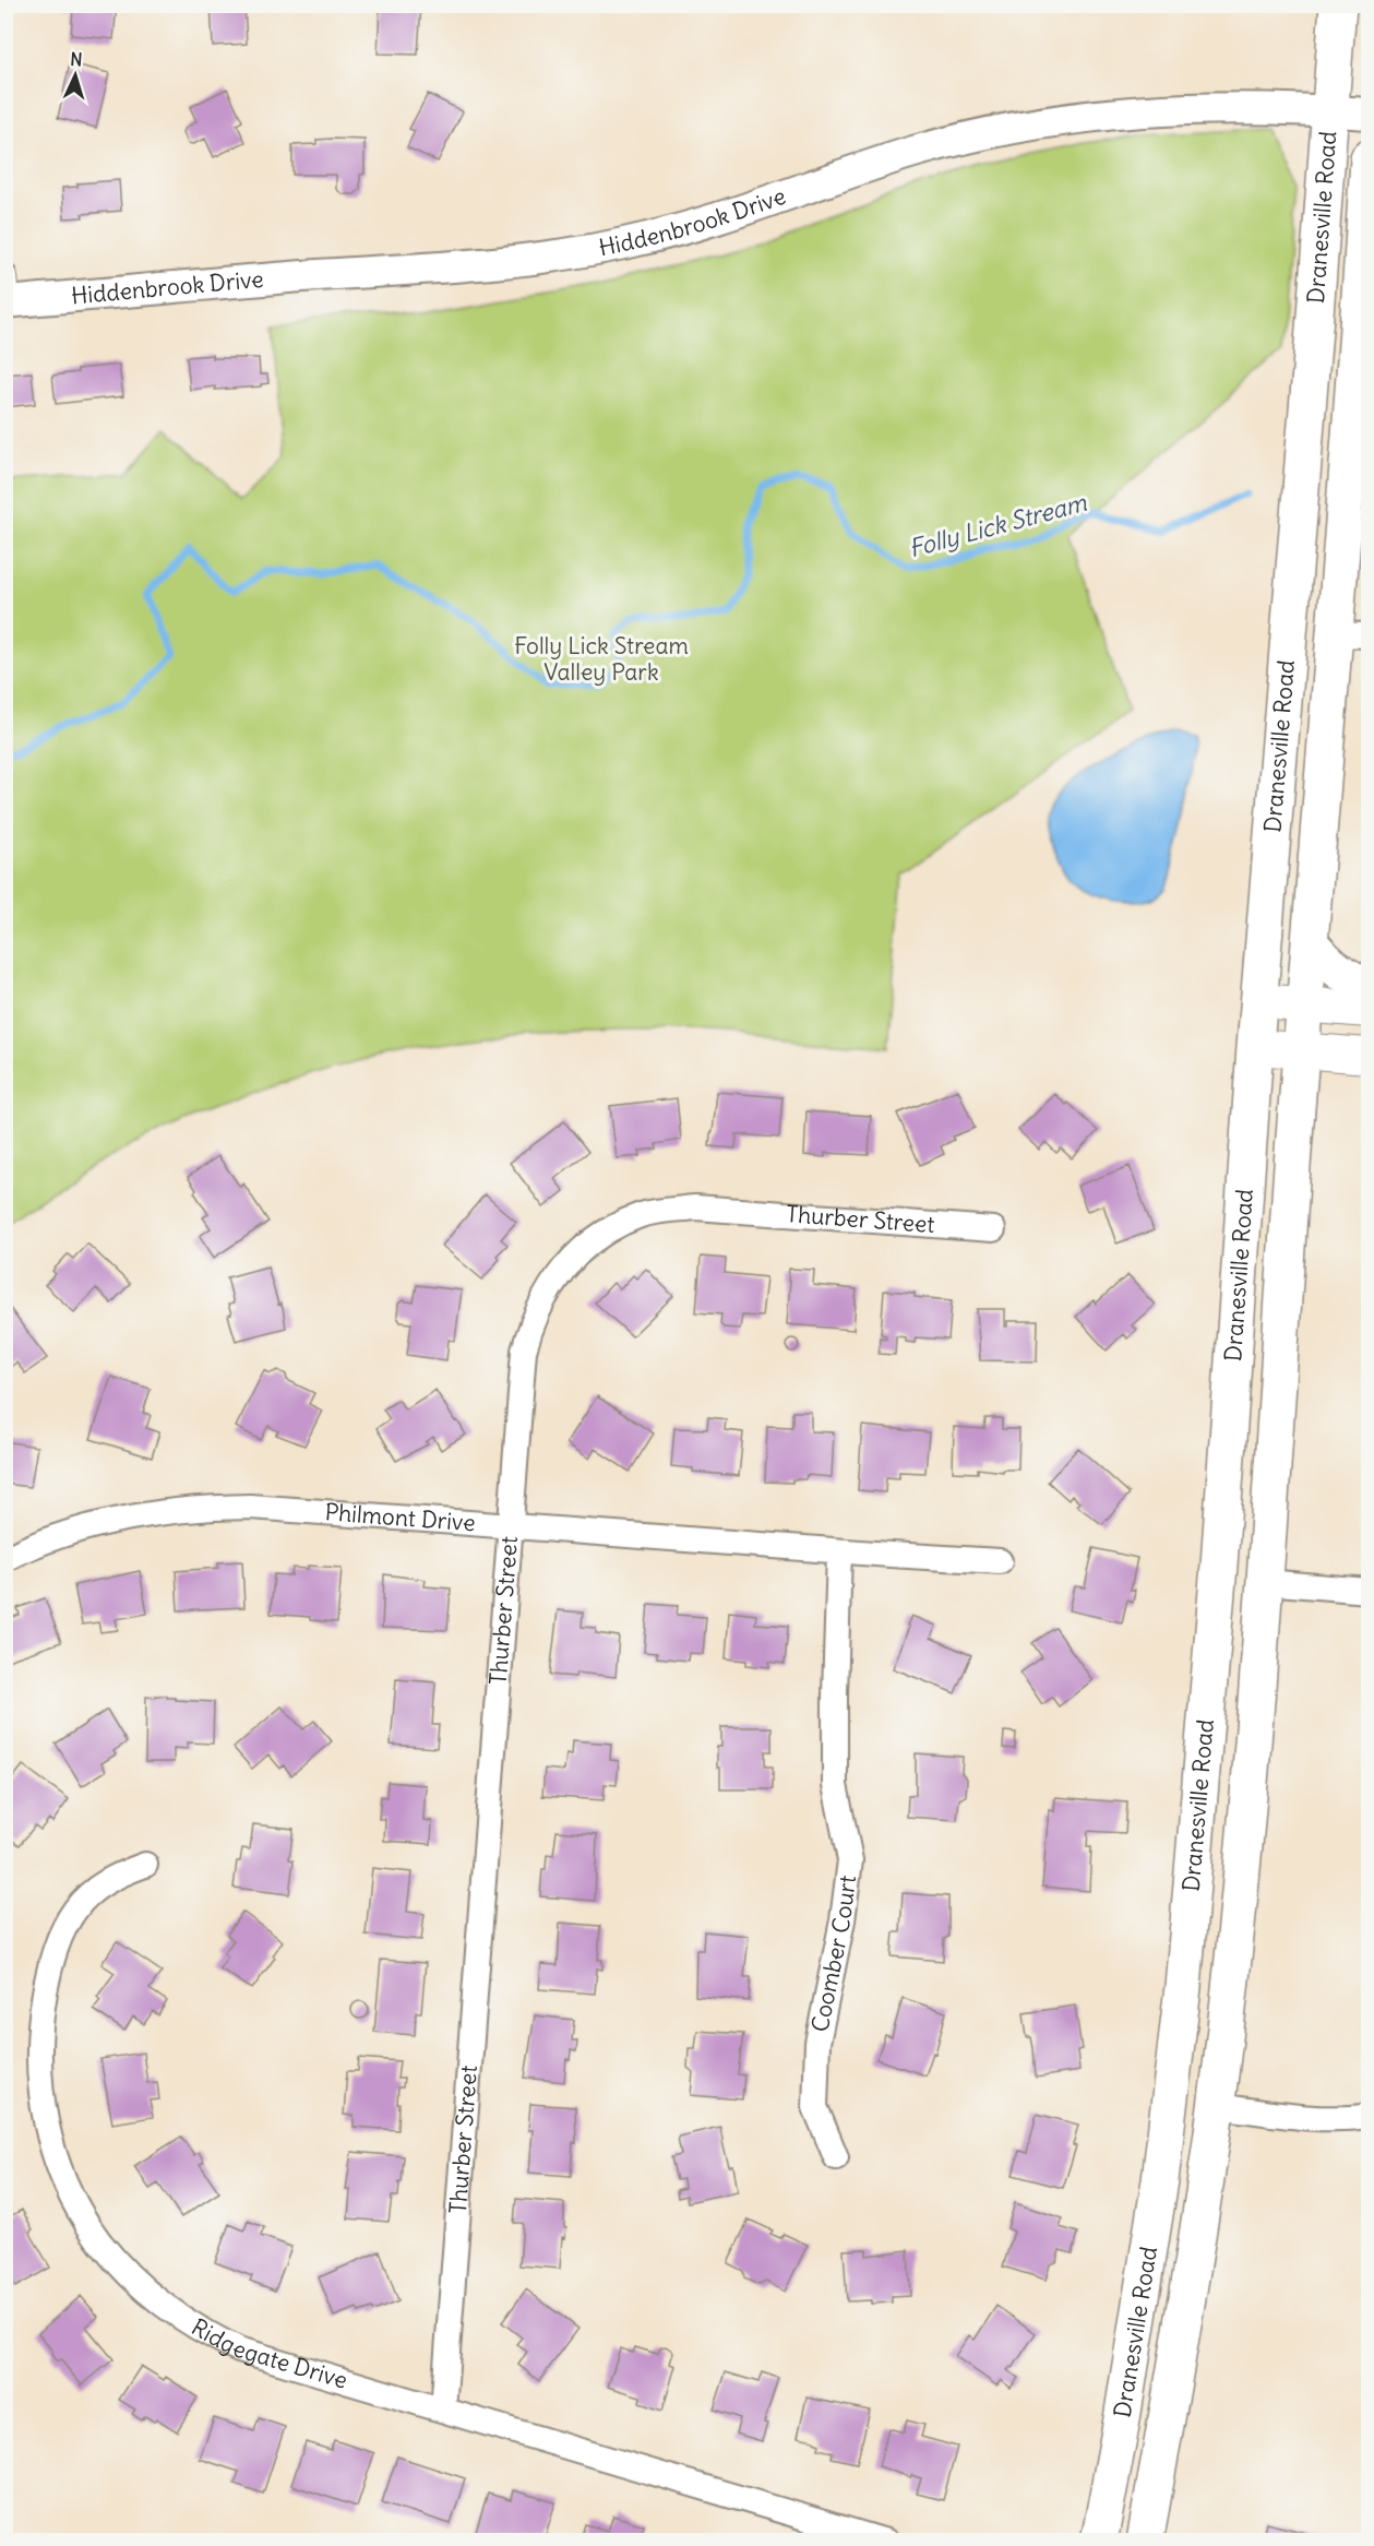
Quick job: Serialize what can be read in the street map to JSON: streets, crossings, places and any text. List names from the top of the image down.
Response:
{
  "streets": {
    "main road": ["Dranesville Road"],
    "street": [
      "Hiddenbrook Drive",
      "Thurber Street",
      "Philmont Drive",
      "Coomber Court",
      "Ridgegate Drive"
    ]
  },
  "crossings": [
    ["Dranesville Road", "Hiddenbrook Drive"],
    ["Thurber Street", "Philmont Drive"],
    ["Thurber Street", "Ridgegate Drive"],
    ["Philmont Drive", "Coomber Court"]
  ],
  "water": ["Folly Lick Stream"],
  "parks": ["Folly Lick Stream Valley Park"],
  "north": "top"
}
